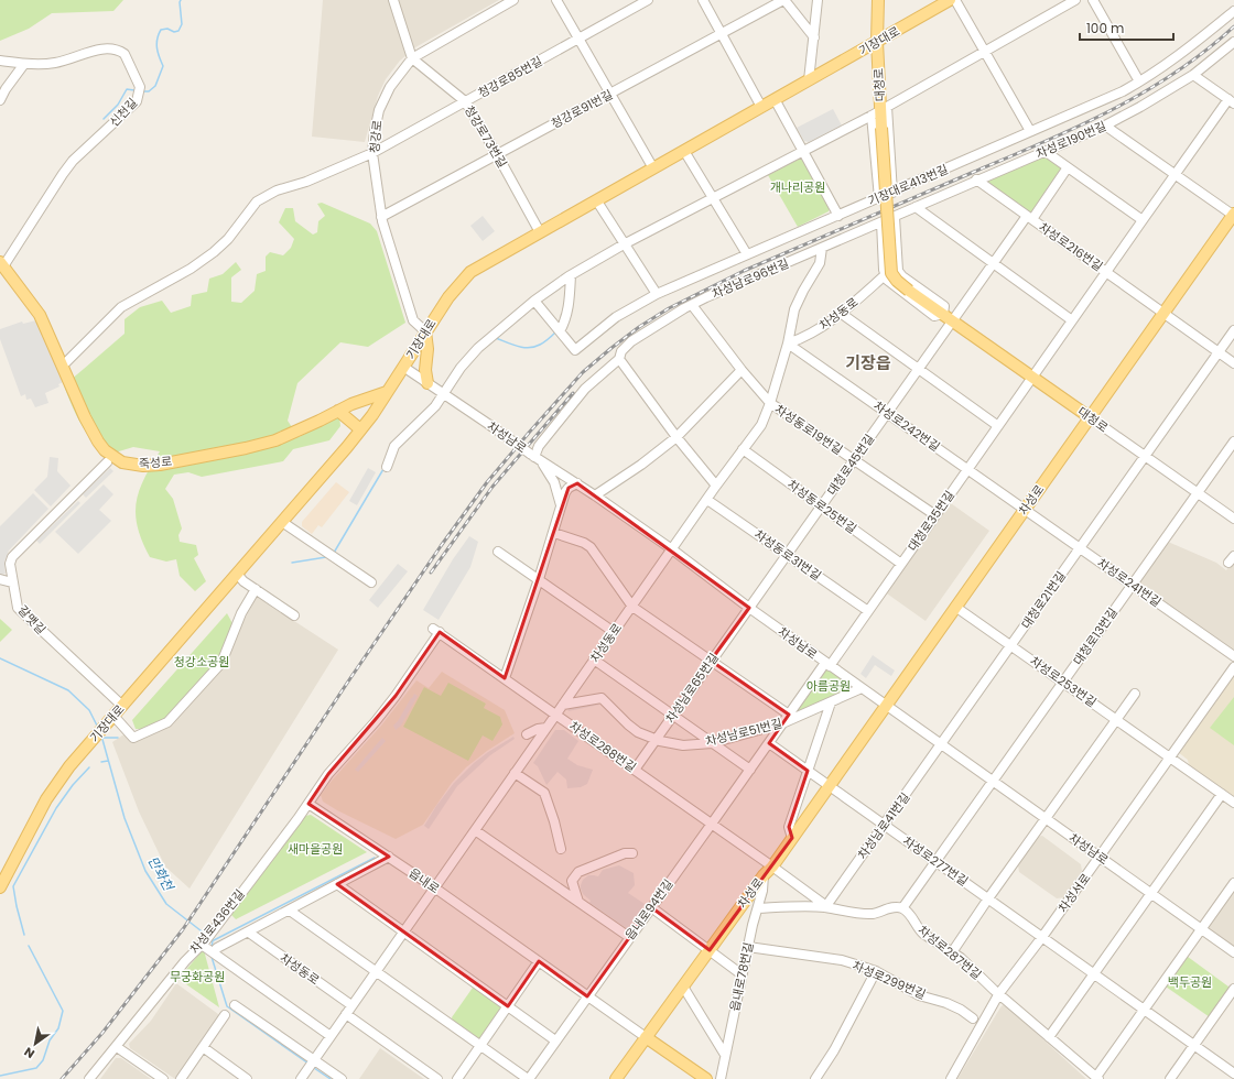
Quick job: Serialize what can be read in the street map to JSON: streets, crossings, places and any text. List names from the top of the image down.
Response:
{
  "streets": {
    "main road": [
      "기장대로",
      "대청로",
      "죽성로",
      "차성로",
      "읍내로"
    ],
    "street": [
      "청강로85번길",
      "청강로91번길",
      "신천길",
      "청강로",
      "청강로73번길",
      "차성로190번길",
      "기장대로413번길",
      "차성로216번길",
      "차성남로96번길",
      "차성동로",
      "차성로242번길",
      "차성동로19번길",
      "차성남로",
      "대청로45번길",
      "차성동로25번길",
      "대청로35번길",
      "차성동로31번길",
      "차성로241번길",
      "대청로21번길",
      "갈맷길",
      "대청로13번길",
      "차성로253번길",
      "차성남로65번길",
      "차성남로51번길",
      "차성로288번길",
      "차성남로41번길",
      "차성로277번길",
      "차성서로",
      "읍내로94번길",
      "차성로436번길",
      "차성로287번길",
      "읍내로78번길",
      "차성로299번길"
    ]
  },
  "crossings": [
    ["기장대로", "대청로"],
    ["기장대로", "청강로"],
    ["기장대로", "청강로73번길"],
    ["기장대로", "차성남로"],
    ["기장대로", "죽성로"],
    ["기장대로", "갈맷길"],
    ["청강로85번길", "청강로"],
    ["청강로85번길", "청강로73번길"],
    ["청강로85번길", "죽성로"],
    ["대청로", "기장대로413번길"],
    ["대청로", "대청로45번길"],
    ["대청로", "차성로"],
    ["대청로", "대청로35번길"],
    ["대청로", "대청로21번길"],
    ["대청로", "대청로13번길"],
    ["청강로91번길", "청강로"],
    ["청강로91번길", "청강로73번길"],
    ["신천길", "죽성로"],
    ["청강로", "청강로73번길"],
    ["차성로190번길", "차성로216번길"],
    ["차성로190번길", "차성남로96번길"],
    ["차성로190번길", "차성로"],
    ["차성로216번길", "차성로"],
    ["차성로216번길", "대청로35번길"],
    ["차성로216번길", "대청로21번길"],
    ["차성남로96번길", "차성동로"],
    ["차성남로96번길", "차성동로19번길"],
    ["차성남로96번길", "차성남로"],
    ["차성동로", "차성로242번길"],
    ["차성동로", "차성동로19번길"],
    ["차성동로", "차성남로"],
    ["차성동로", "차성동로25번길"],
    ["차성동로", "차성동로31번길"],
    ["차성동로", "차성남로51번길"],
    ["차성동로", "차성로288번길"],
    ["차성동로", "읍내로"],
    ["차성로242번길", "대청로45번길"],
    ["차성로242번길", "차성로"],
    ["차성로242번길", "대청로35번길"],
    ["차성로242번길", "차성로241번길"],
    ["차성동로19번길", "대청로45번길"],
    ["차성동로19번길", "대청로35번길"],
    ["차성남로", "대청로45번길"],
    ["차성남로", "차성로"],
    ["차성남로", "대청로35번길"],
    ["차성남로", "대청로21번길"],
    ["차성남로", "대청로13번길"],
    ["차성남로", "차성남로65번길"],
    ["차성남로", "차성남로51번길"],
    ["차성남로", "차성남로41번길"],
    ["차성남로", "차성서로"],
    ["대청로45번길", "차성동로25번길"],
    ["대청로45번길", "차성동로31번길"],
    ["대청로45번길", "차성남로65번길"],
    ["차성로", "대청로35번길"],
    ["차성로", "차성로241번길"],
    ["차성로", "차성로253번길"],
    ["차성로", "차성로288번길"],
    ["차성로", "차성로277번길"],
    ["차성로", "읍내로"],
    ["차성로", "읍내로78번길"],
    ["차성동로25번길", "대청로35번길"],
    ["대청로35번길", "차성동로31번길"],
    ["대청로35번길", "차성남로51번길"],
    ["대청로35번길", "읍내로94번길"],
    ["차성로241번길", "대청로21번길"],
    ["차성로241번길", "대청로13번길"],
    ["대청로21번길", "차성로253번길"],
    ["대청로21번길", "차성남로41번길"],
    ["대청로13번길", "차성로253번길"],
    ["대청로13번길", "차성로277번길"],
    ["대청로13번길", "차성로287번길"],
    ["차성로253번길", "차성서로"],
    ["차성남로65번길", "차성남로51번길"],
    ["차성남로65번길", "차성로288번길"],
    ["차성로288번길", "읍내로94번길"],
    ["차성로288번길", "차성로436번길"],
    ["차성남로41번길", "차성로277번길"],
    ["차성로277번길", "차성서로"],
    ["읍내로", "읍내로94번길"],
    ["읍내로", "차성로436번길"],
    ["차성서로", "차성로287번길"],
    ["읍내로78번길", "차성로299번길"]
  ],
  "districts": ["기장읍"],
  "water": ["만화천"],
  "parks": [
    "개나리공원",
    "청강소공원",
    "아름공원",
    "새마을공원",
    "무궁화공원",
    "백두공원"
  ],
  "scale_bar": "100 m",
  "north": "bottom left"
}
